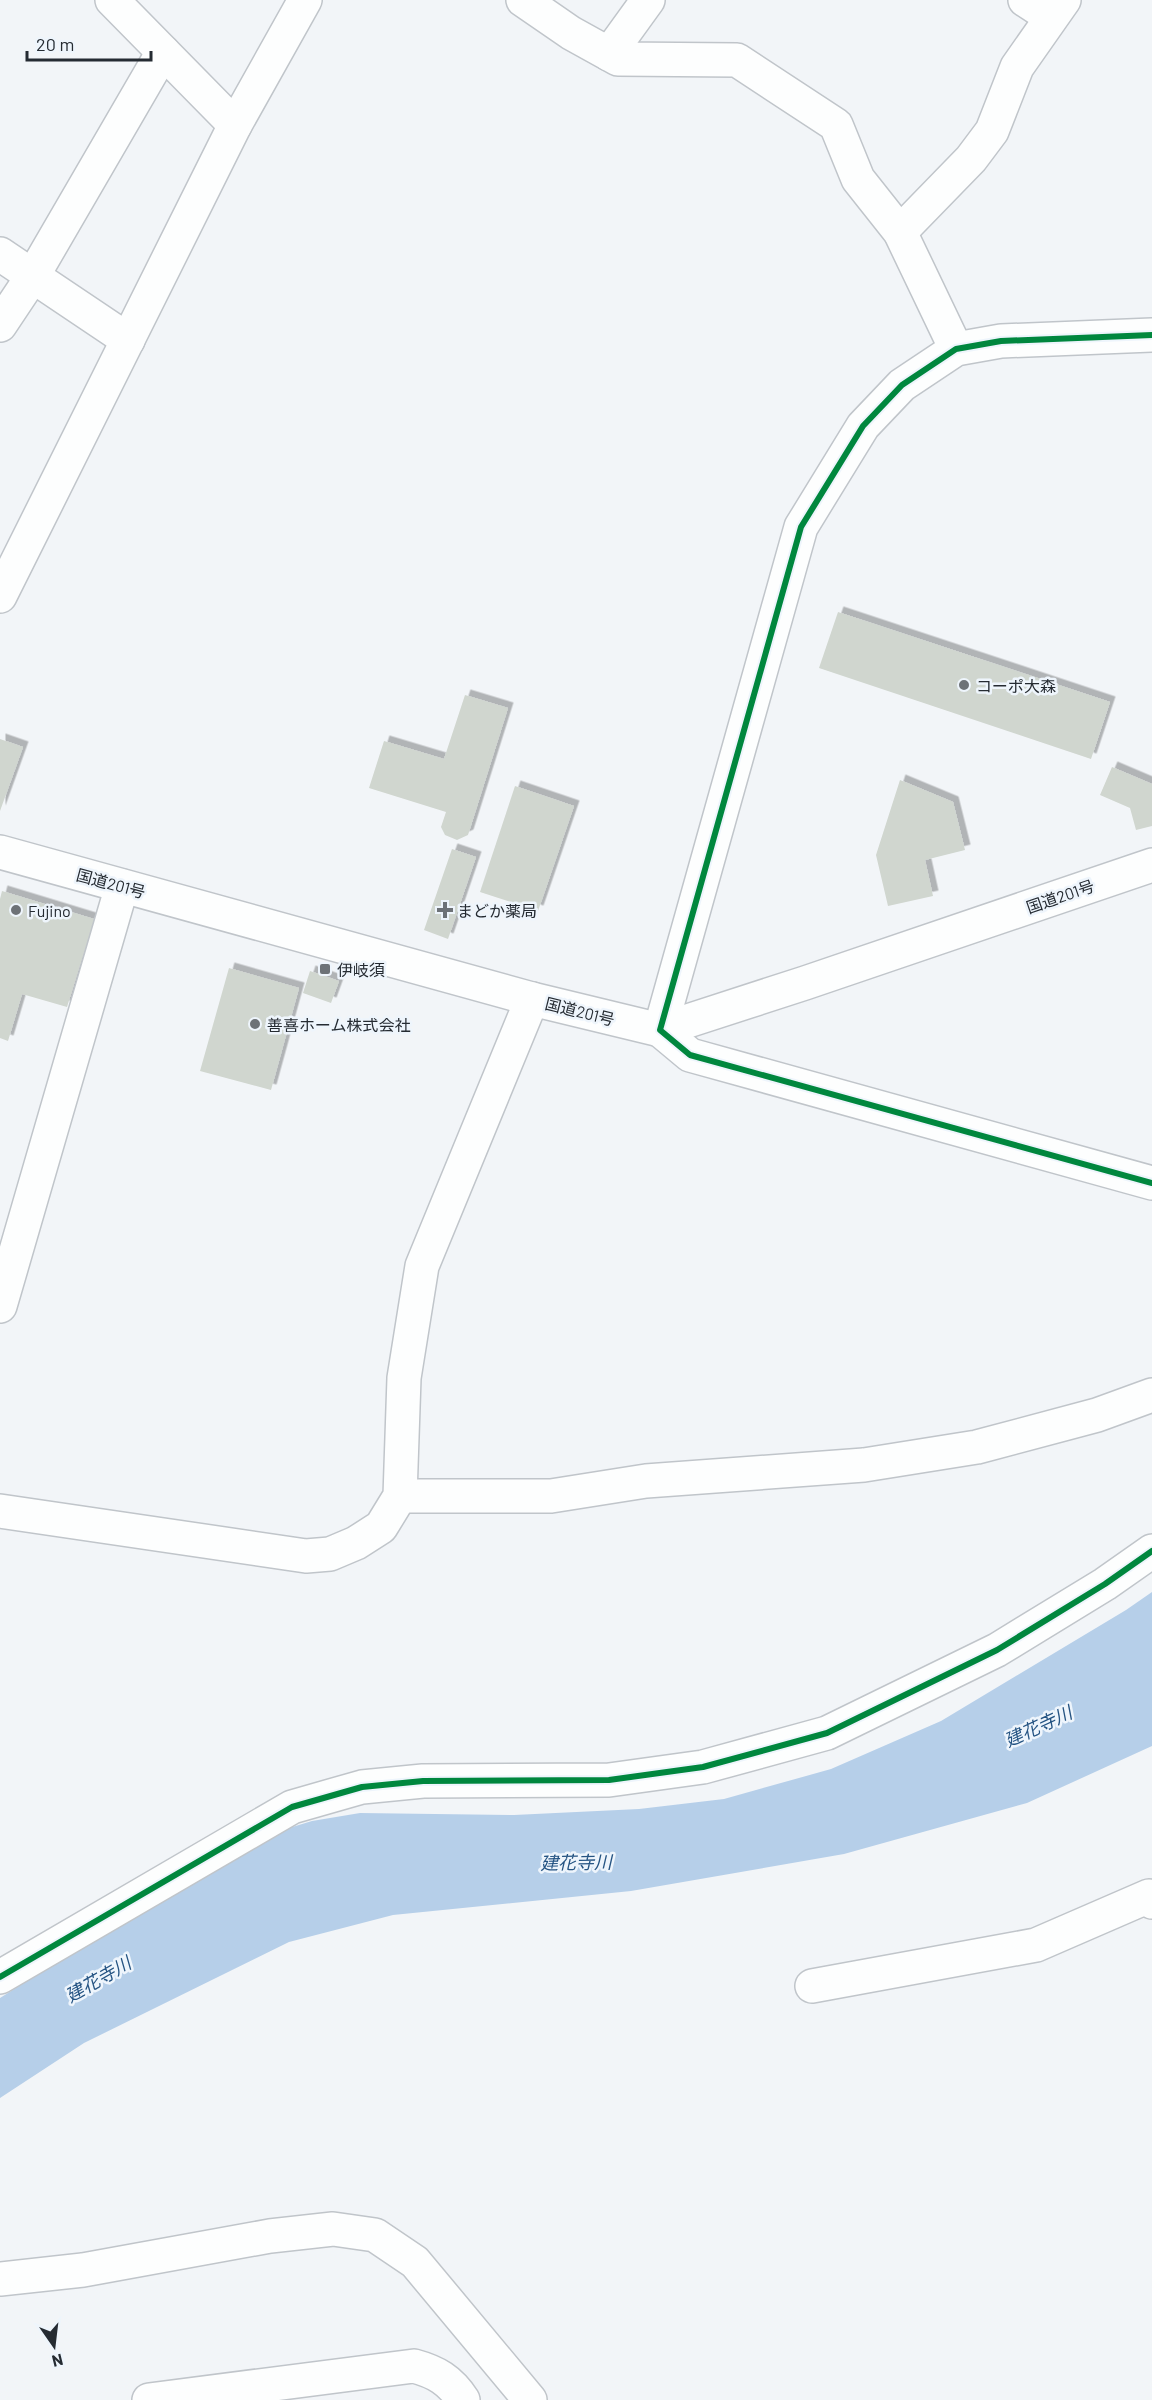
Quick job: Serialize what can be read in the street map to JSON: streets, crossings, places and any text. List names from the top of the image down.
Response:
{
  "streets": {
    "main road": ["国道201号"]
  },
  "water": ["建花寺川"],
  "places": {
    "other": ["コーポ大森", "Fujino", "善喜ホーム株式会社"],
    "health": ["まどか薬局"],
    "transit": ["伊岐須"]
  },
  "scale_bar": "20 m",
  "north": "bottom"
}
